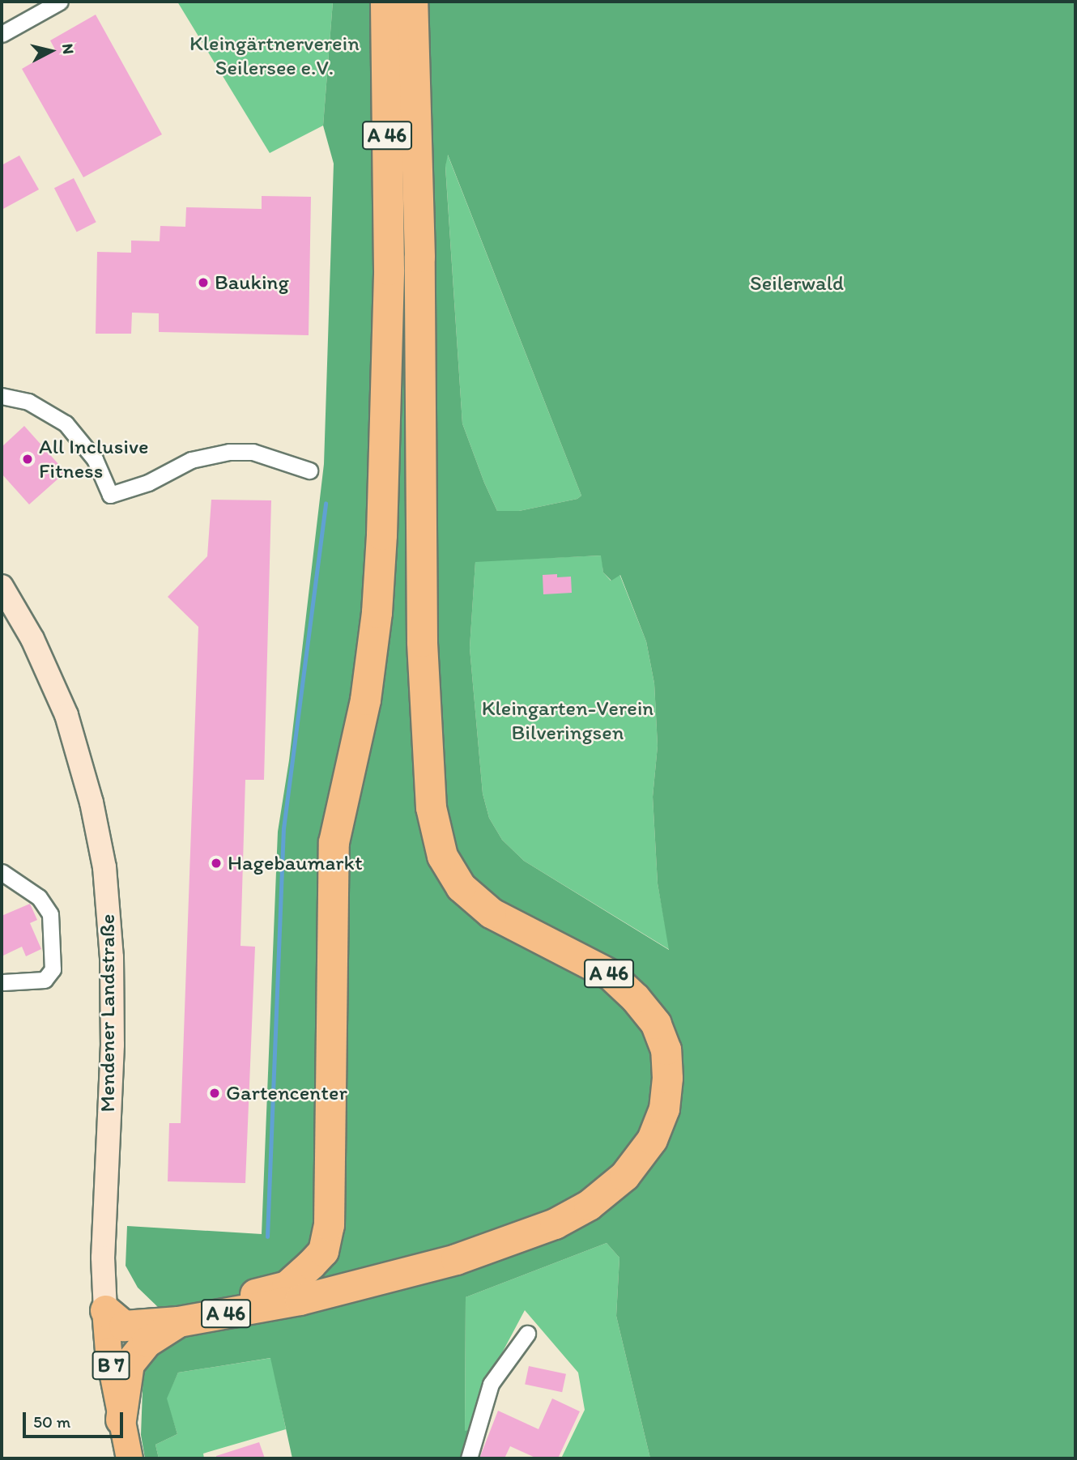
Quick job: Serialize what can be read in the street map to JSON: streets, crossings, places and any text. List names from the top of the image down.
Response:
{
  "streets": {
    "highway": ["A 46"],
    "main road": ["Mendener Landstraße", "B 7"]
  },
  "crossings": [
    ["A 46", "Mendener Landstraße"]
  ],
  "parks": ["Kleingärtnerverein Seilersee e.V.", "Seilerwald", "Kleingarten-Verein Bilveringsen"],
  "places": [
    "Bauking",
    "All Inclusive Fitness",
    "Hagebaumarkt",
    "Gartencenter"
  ],
  "scale_bar": "50 m",
  "north": "right"
}
